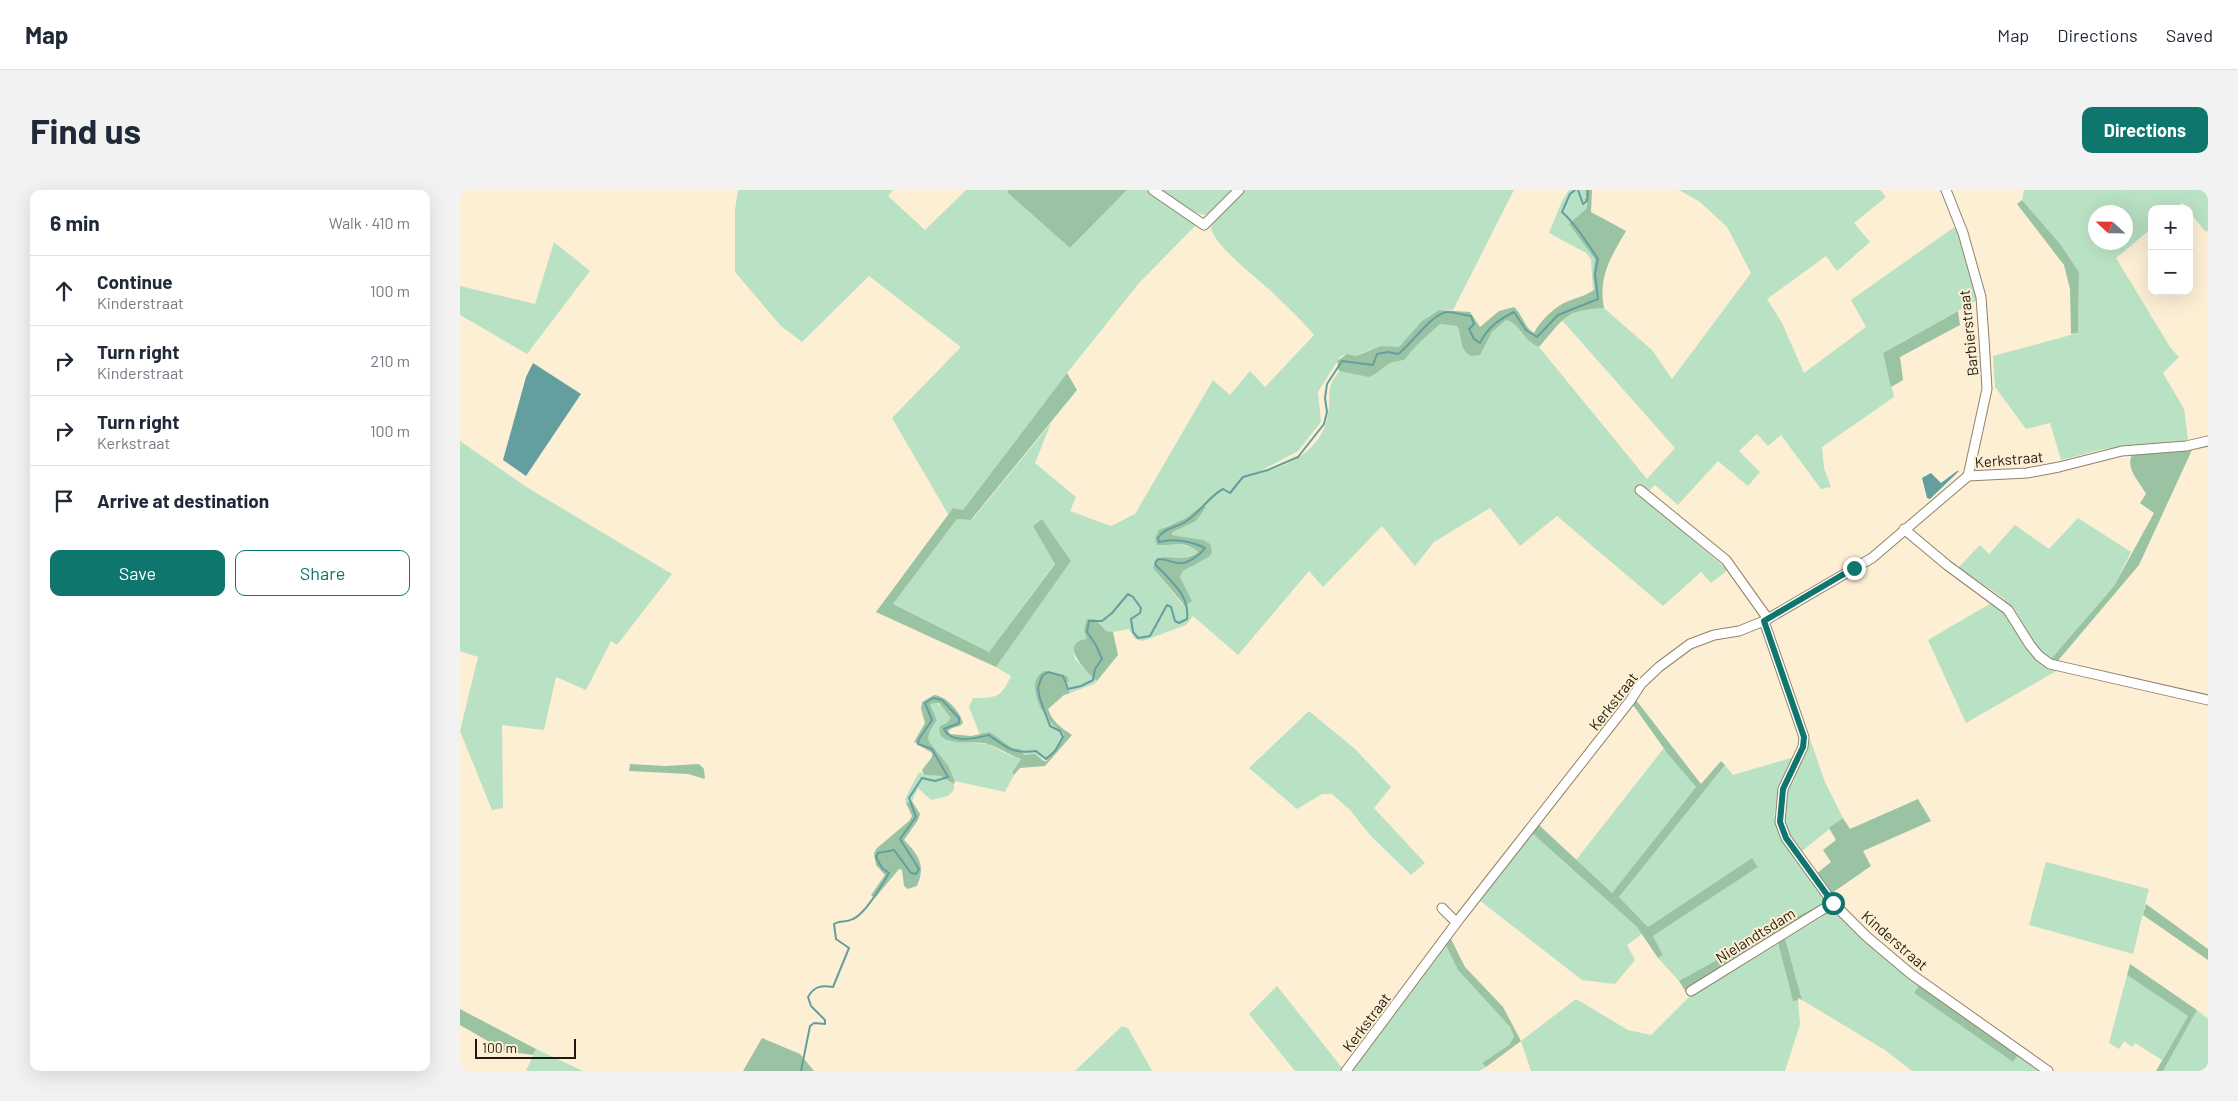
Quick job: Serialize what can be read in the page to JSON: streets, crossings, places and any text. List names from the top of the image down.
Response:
{
  "streets": {
    "street": [
      "Barbierstraat",
      "Kerkstraat",
      "Nielandtsdam",
      "Kinderstraat"
    ]
  },
  "crossings": [
    ["Barbierstraat", "Kerkstraat"],
    ["Kerkstraat", "Kinderstraat"],
    ["Nielandtsdam", "Kinderstraat"]
  ],
  "scale_bar": "100 m",
  "north": "left",
  "page": {
    "header": "Map",
    "nav": ["Map", "Directions", "Saved"],
    "buttons": [
      "Directions",
      ["Save", "Share"]
    ],
    "title": "Find us",
    "heading": ["6 min", "Walk · 410 m"],
    "map_buttons": ["+", "−"],
    "list": [
      ["Continue", "Kinderstraat", "100 m"],
      ["Turn right", "Kinderstraat", "210 m"],
      ["Turn right", "Kerkstraat", "100 m"],
      "Arrive at destination"
    ],
    "scale": "100 m"
  }
}
